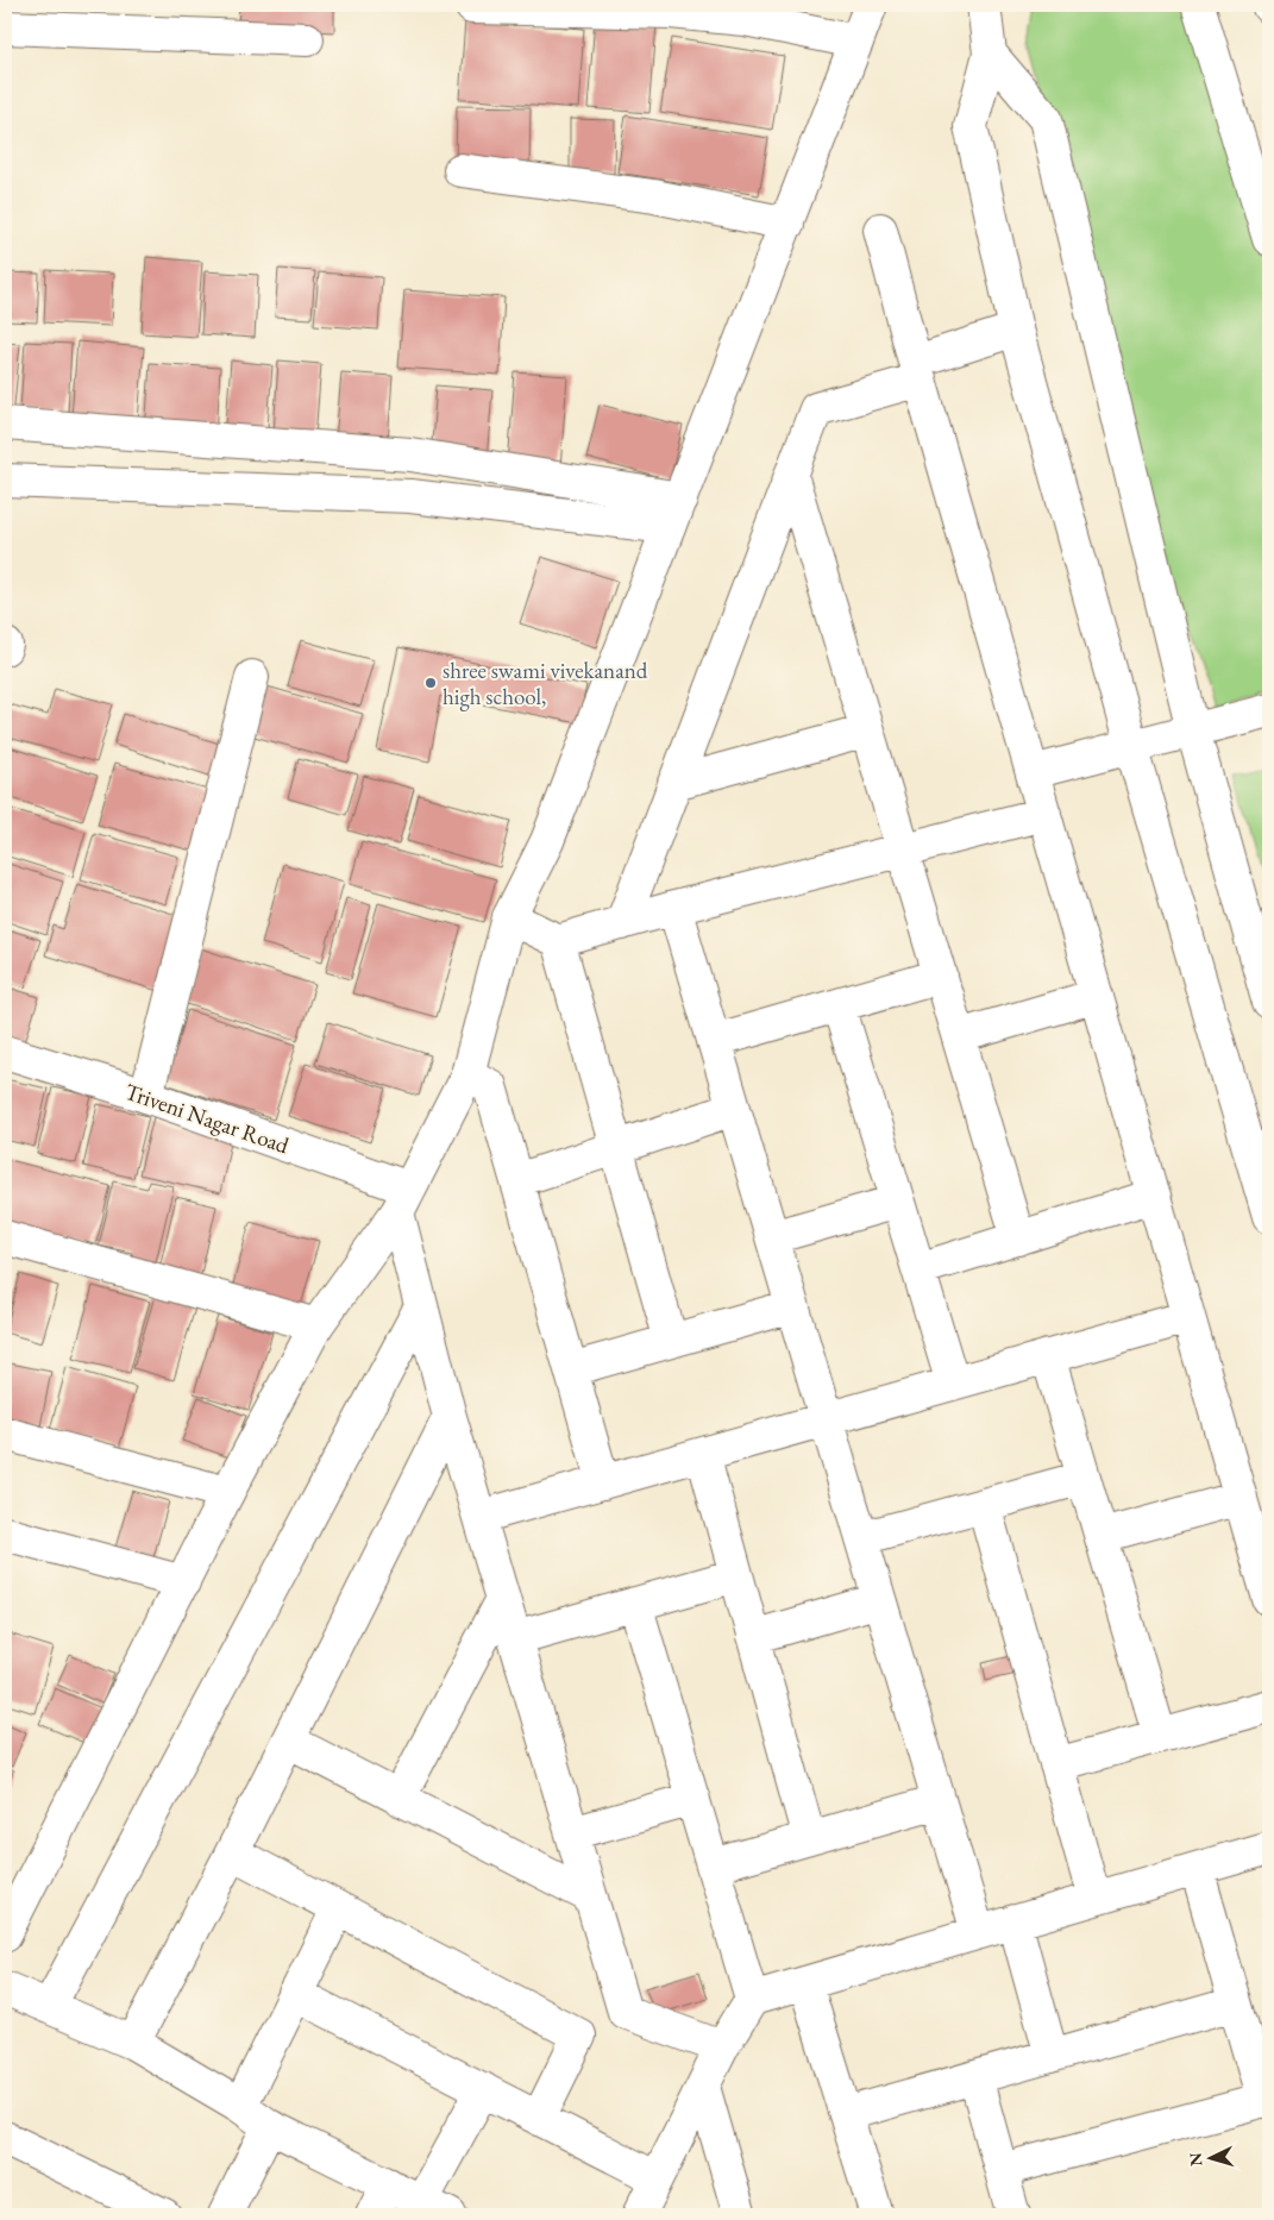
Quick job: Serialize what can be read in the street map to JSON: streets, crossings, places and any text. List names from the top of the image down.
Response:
{
  "streets": {
    "street": ["Triveni Nagar Road"]
  },
  "places": ["shree swami vivekanand high school,"],
  "north": "left"
}
